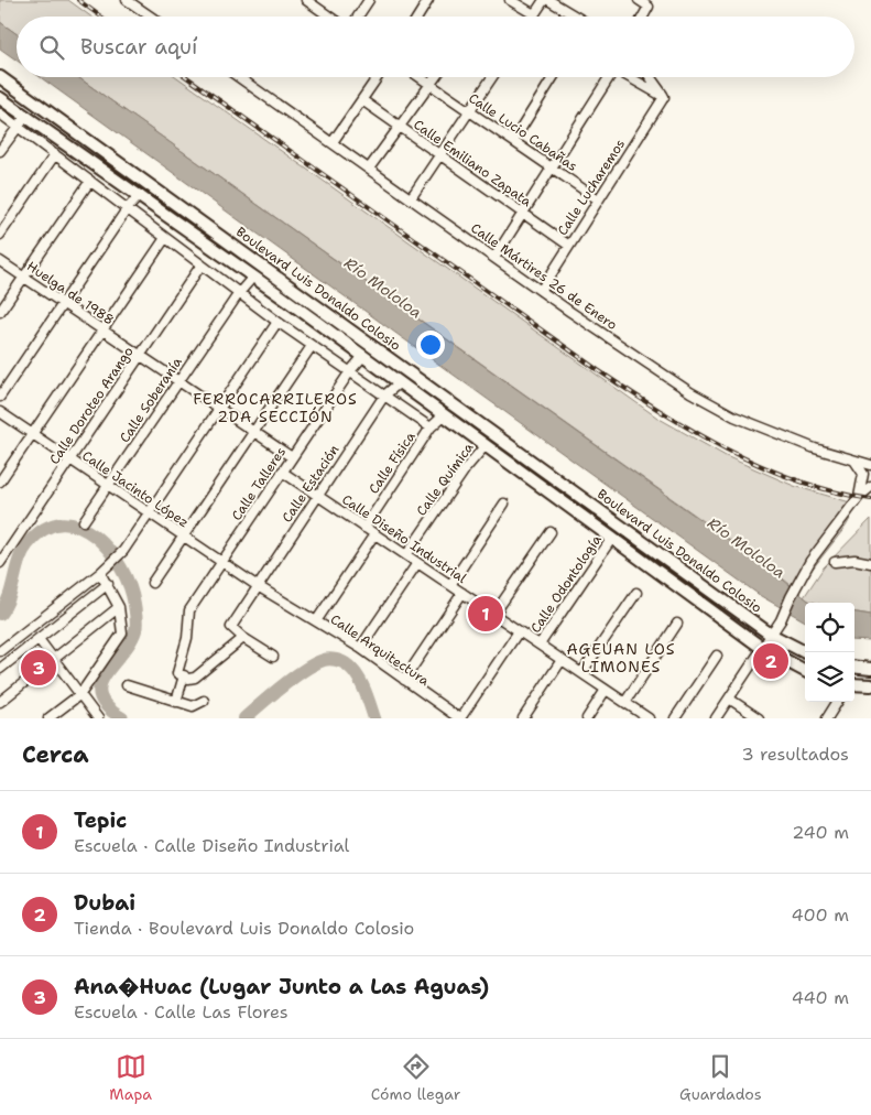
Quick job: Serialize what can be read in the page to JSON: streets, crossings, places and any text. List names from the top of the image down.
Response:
{
  "streets": {
    "main road": ["Boulevard Luis Donaldo Colosio"],
    "street": [
      "Calle Lucio Cabañas",
      "Calle Emiliano Zapata",
      "Calle Lucharemos",
      "Calle Mártires 26 de Enero",
      "Huelga de 1988",
      "Calle Soberanía",
      "Calle Doroteo Arango",
      "Calle Física",
      "Calle Química",
      "Calle Talleres",
      "Calle Estación",
      "Calle Jacinto López",
      "Calle Diseño Industrial",
      "Calle Odontología",
      "Calle Arquitectura"
    ]
  },
  "crossings": [
    ["Calle Lucio Cabañas", "Calle Lucharemos"],
    ["Calle Emiliano Zapata", "Calle Lucharemos"],
    ["Calle Lucharemos", "Calle Mártires 26 de Enero"],
    ["Boulevard Luis Donaldo Colosio", "Calle Soberanía"],
    ["Boulevard Luis Donaldo Colosio", "Calle Física"],
    ["Boulevard Luis Donaldo Colosio", "Calle Química"],
    ["Boulevard Luis Donaldo Colosio", "Calle Talleres"],
    ["Boulevard Luis Donaldo Colosio", "Calle Estación"],
    ["Boulevard Luis Donaldo Colosio", "Calle Odontología"],
    ["Huelga de 1988", "Calle Soberanía"],
    ["Huelga de 1988", "Calle Doroteo Arango"],
    ["Huelga de 1988", "Calle Talleres"],
    ["Calle Soberanía", "Calle Jacinto López"],
    ["Calle Doroteo Arango", "Calle Jacinto López"],
    ["Calle Física", "Calle Diseño Industrial"],
    ["Calle Química", "Calle Diseño Industrial"],
    ["Calle Talleres", "Calle Jacinto López"],
    ["Calle Talleres", "Calle Diseño Industrial"],
    ["Calle Estación", "Calle Jacinto López"],
    ["Calle Estación", "Calle Diseño Industrial"],
    ["Calle Estación", "Calle Arquitectura"],
    ["Calle Jacinto López", "Calle Arquitectura"],
    ["Calle Diseño Industrial", "Calle Odontología"]
  ],
  "districts": ["FERROCARRILEROS 2DA SECCIÓN", "AGEUAN LOS LIMONES"],
  "water": ["Río Mololoa"],
  "page": {
    "search": "Buscar aquí",
    "pins": ["1", "2", "3"],
    "heading": ["Cerca", "3 resultados"],
    "list": [
      {
        "mark": "1",
        "name": "Tepic",
        "note": "Escuela · Calle Diseño Industrial",
        "value": "240 m"
      },
      {
        "mark": "2",
        "name": "Dubai",
        "note": "Tienda · Boulevard Luis Donaldo Colosio",
        "value": "400 m"
      },
      {
        "mark": "3",
        "name": "Ana�Huac (Lugar Junto a Las Aguas)",
        "note": "Escuela · Calle Las Flores",
        "value": "440 m"
      }
    ],
    "nav": ["Mapa", "Cómo llegar", "Guardados"]
  }
}
